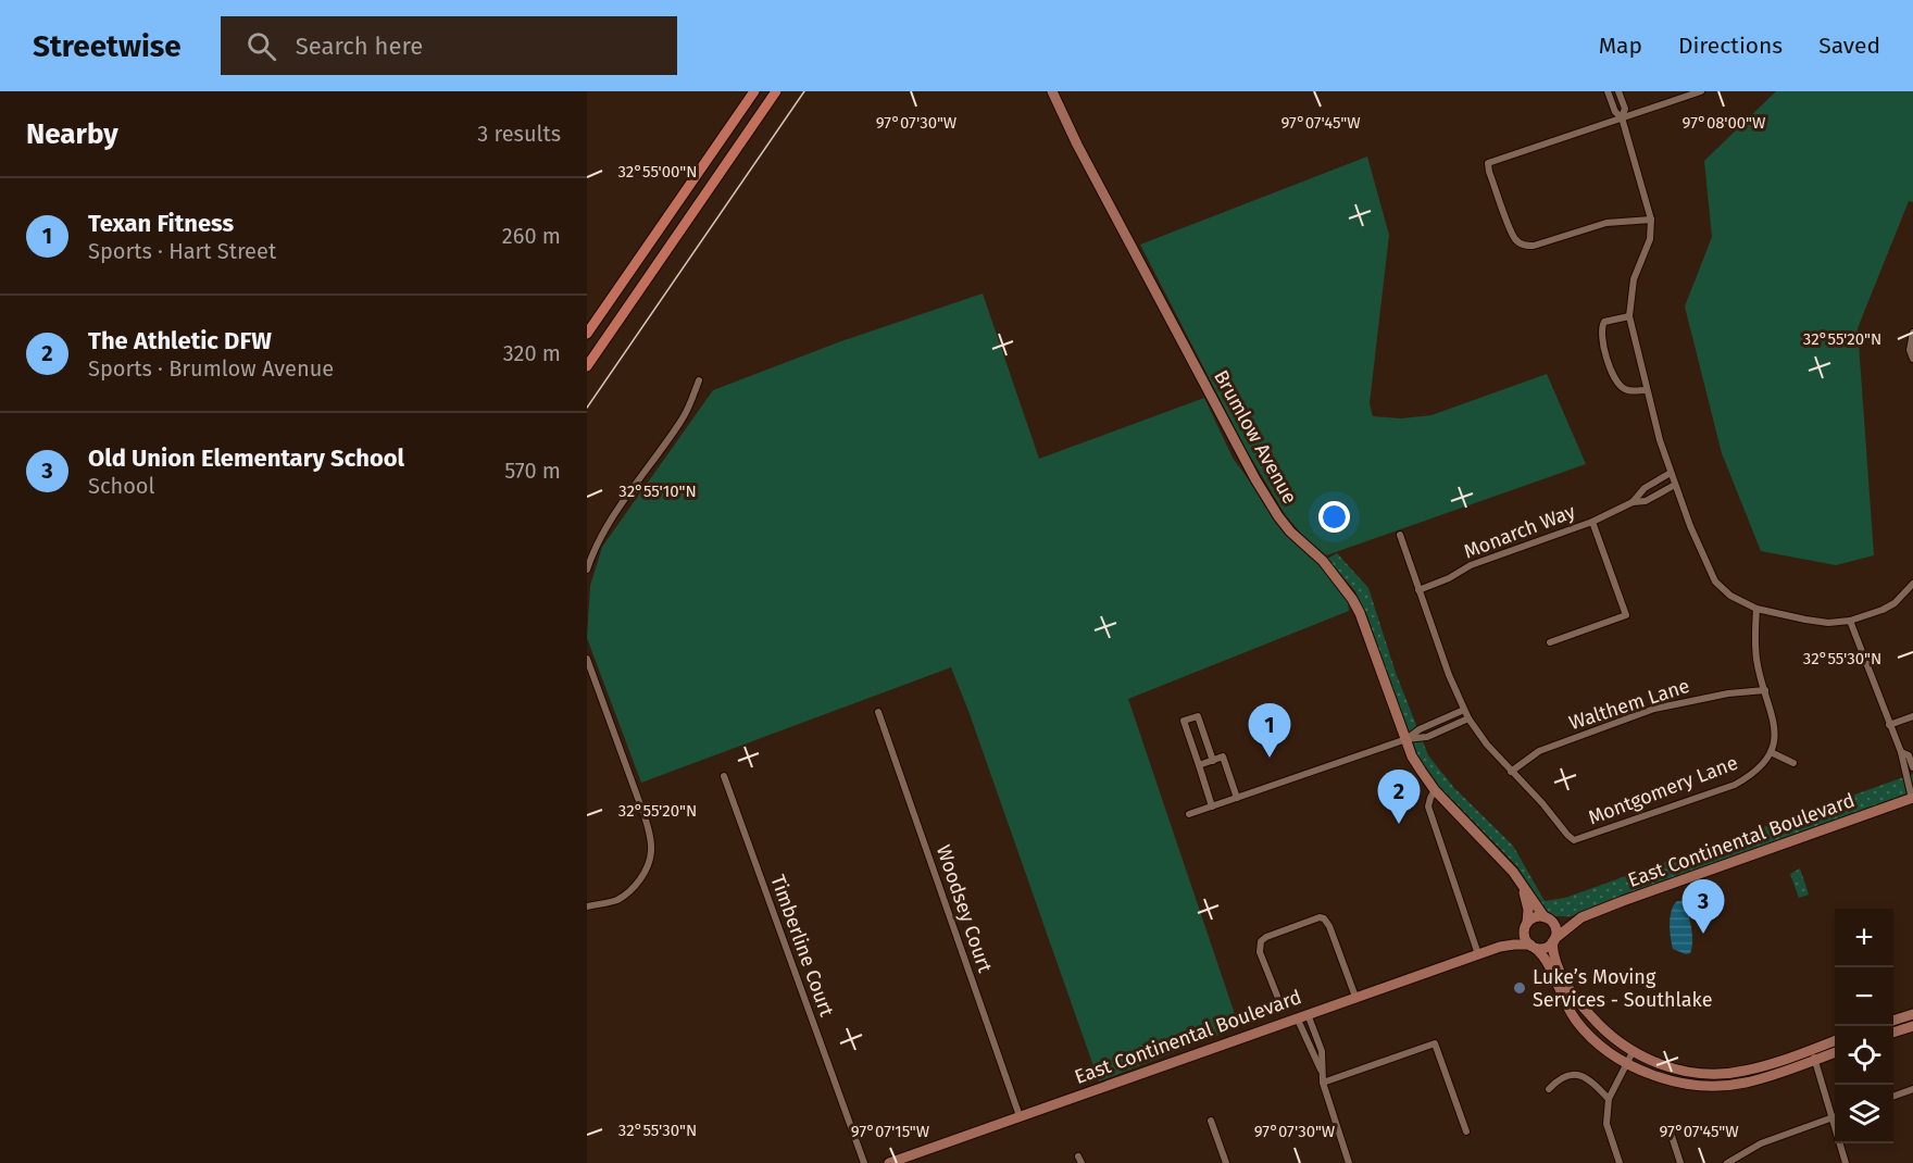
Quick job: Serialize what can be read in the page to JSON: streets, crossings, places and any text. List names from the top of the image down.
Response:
{
  "streets": {
    "main road": ["Brumlow Avenue", "East Continental Boulevard"],
    "street": [
      "Monarch Way",
      "Walthem Lane",
      "Montgomery Lane",
      "Woodsey Court",
      "Timberline Court"
    ]
  },
  "crossings": [
    ["Brumlow Avenue", "East Continental Boulevard"],
    ["Monarch Way", "Montgomery Lane"],
    ["Walthem Lane", "Montgomery Lane"],
    ["East Continental Boulevard", "Woodsey Court"]
  ],
  "places": ["Luke’s Moving Services - Southlake"],
  "page": {
    "header": "Streetwise",
    "search": "Search here",
    "nav": ["Map", "Directions", "Saved"],
    "heading": ["Nearby", "3 results"],
    "list": [
      {
        "mark": "1",
        "name": "Texan Fitness",
        "note": "Sports · Hart Street",
        "value": "260 m"
      },
      {
        "mark": "2",
        "name": "The Athletic DFW",
        "note": "Sports · Brumlow Avenue",
        "value": "320 m"
      },
      {
        "mark": "3",
        "name": "Old Union Elementary School",
        "note": "School",
        "value": "570 m"
      }
    ],
    "pins": ["1", "2", "3"],
    "map_buttons": ["+", "−"]
  },
  "coordinates": [
    "97°07'30\"W",
    "97°07'45\"W",
    "97°08'00\"W",
    "32°55'00\"N",
    "32°55'20\"N",
    "32°55'10\"N",
    "32°55'30\"N",
    "97°07'15\"W"
  ]
}
